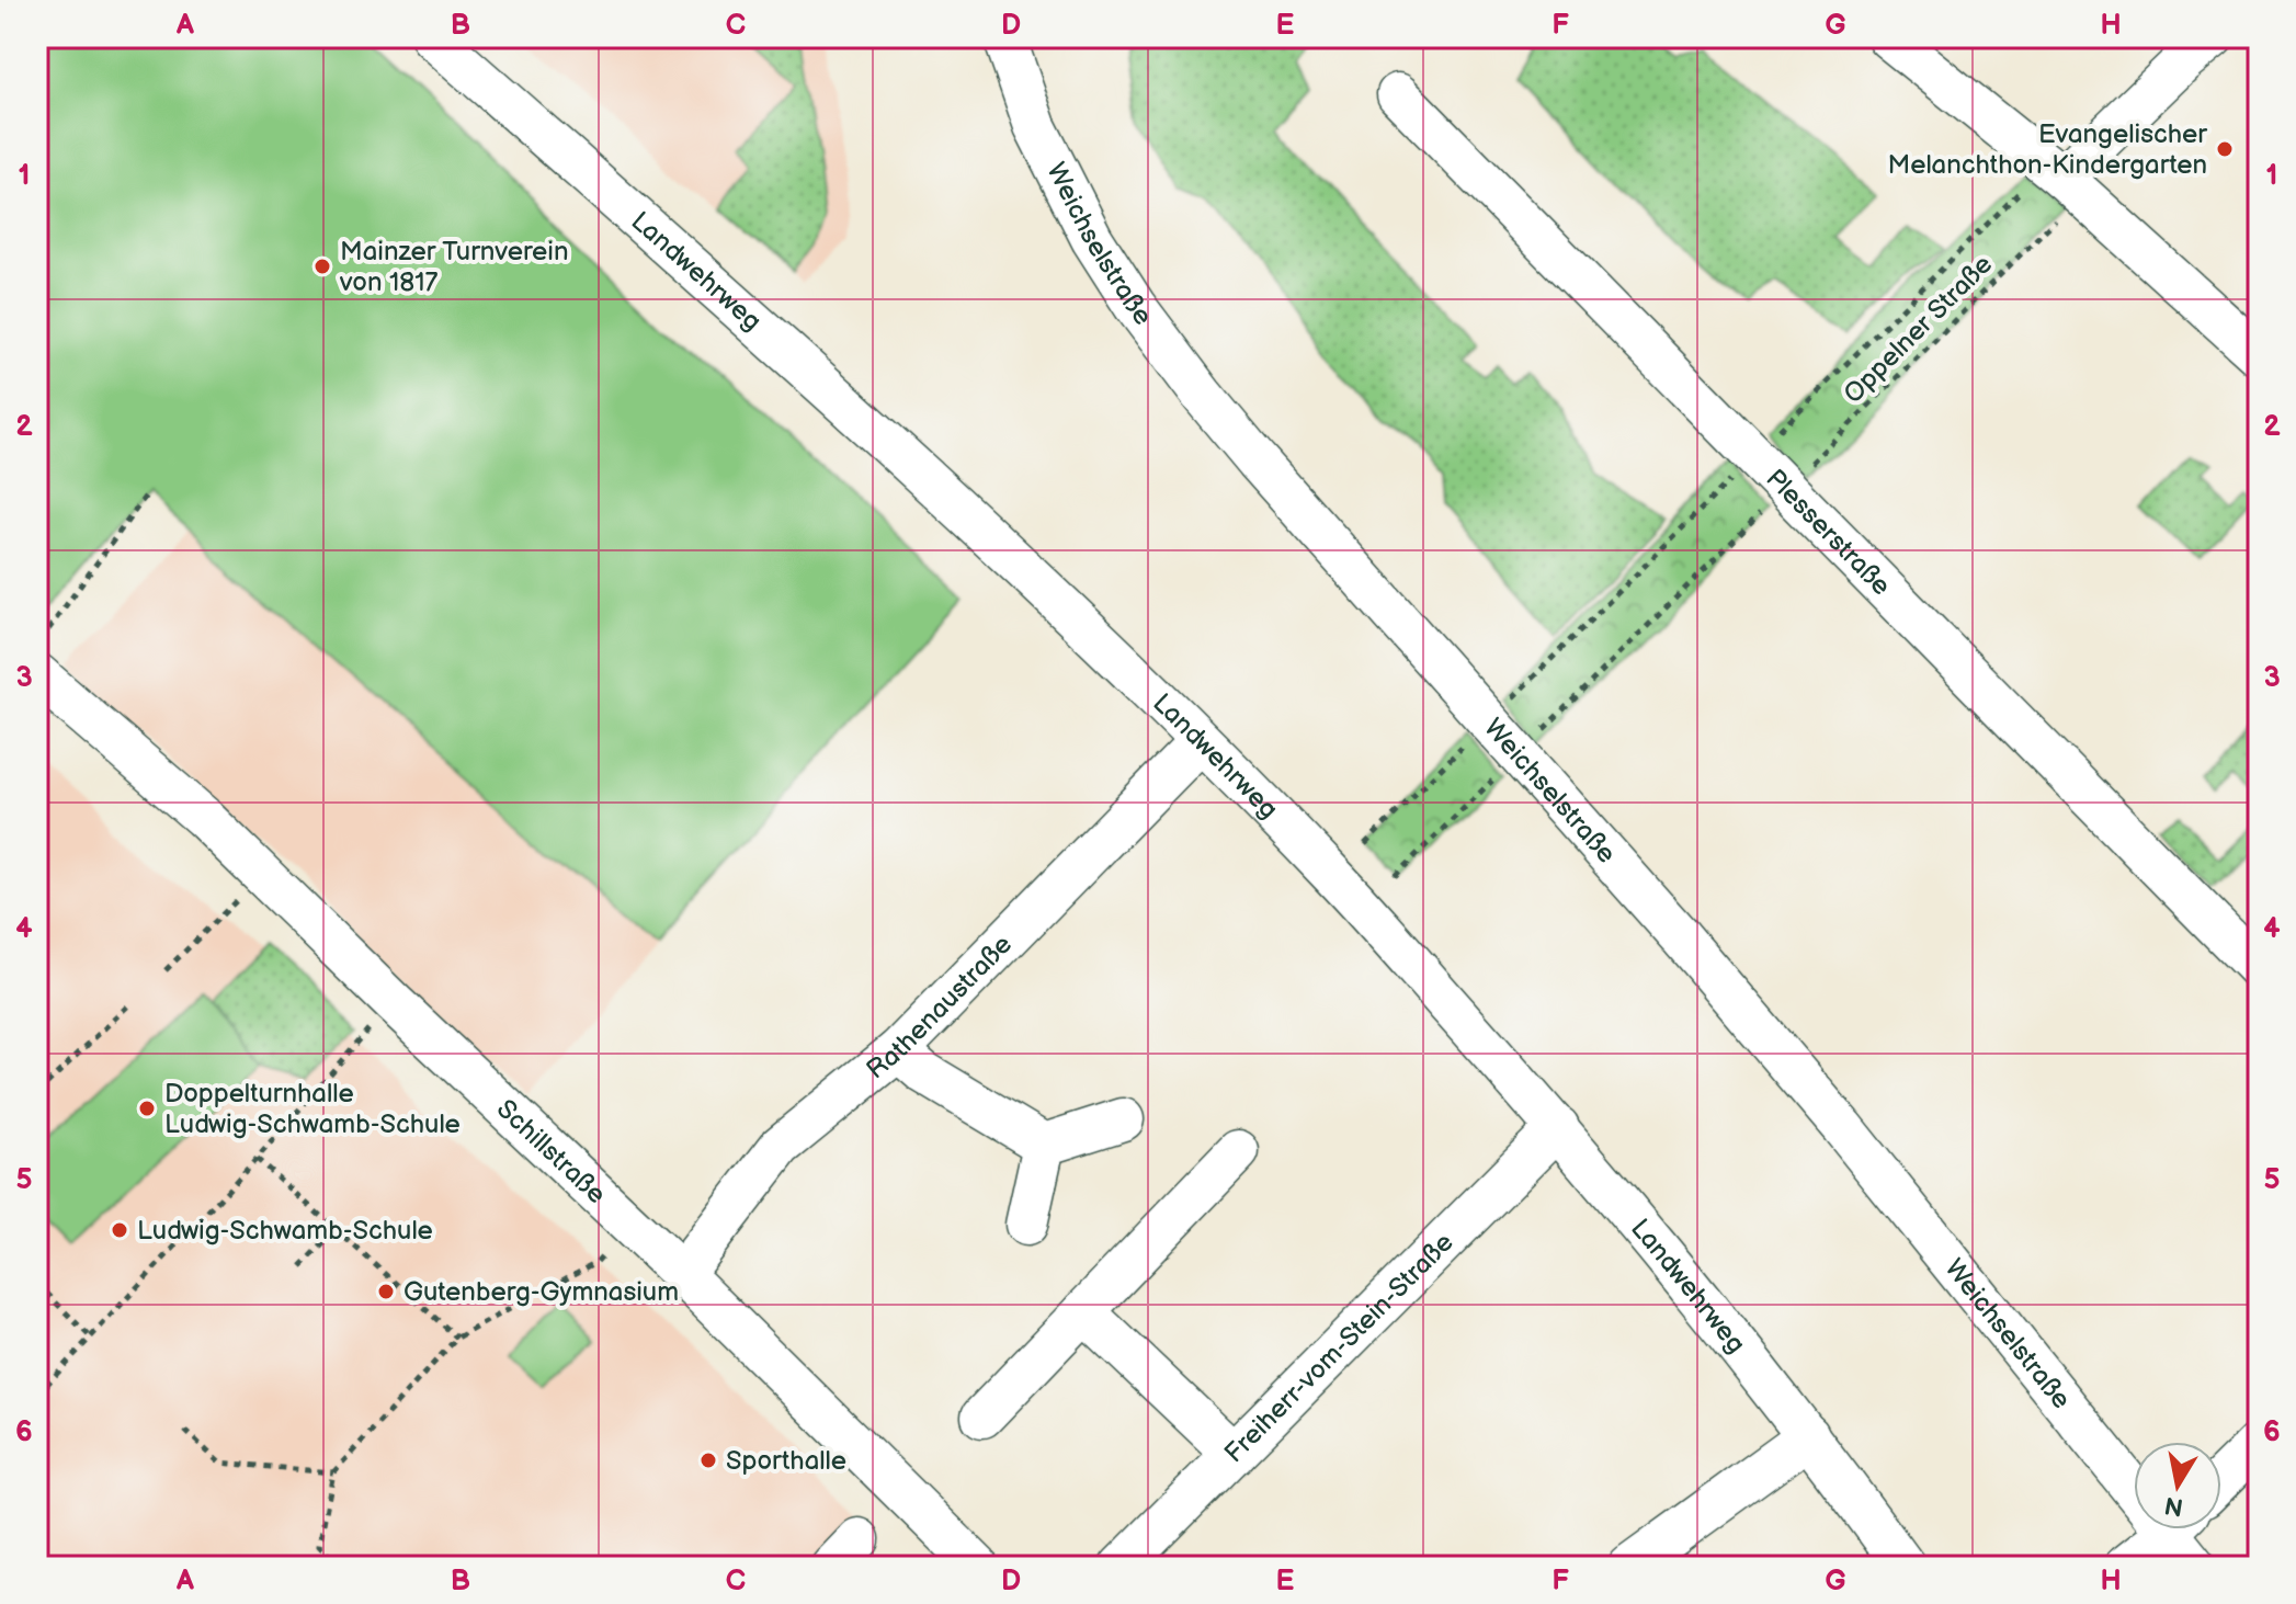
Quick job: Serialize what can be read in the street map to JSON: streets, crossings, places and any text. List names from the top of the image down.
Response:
{
  "streets": {
    "street": [
      "Weichselstraße",
      "Landwehrweg",
      "Plesserstraße",
      "Rathenaustraße",
      "Schillstraße",
      "Freiherr-vom-Stein-Straße"
    ],
    "path": ["Oppelner Straße"]
  },
  "crossings": [
    ["Landwehrweg", "Rathenaustraße"],
    ["Landwehrweg", "Freiherr-vom-Stein-Straße"],
    ["Rathenaustraße", "Schillstraße"]
  ],
  "places": [
    "Evangelischer Melanchthon-Kindergarten",
    "Mainzer Turnverein von 1817",
    "Doppelturnhalle Ludwig-Schwamb-Schule",
    "Ludwig-Schwamb-Schule",
    "Gutenberg-Gymnasium",
    "Sporthalle"
  ],
  "north": "bottom",
  "grid": {
    "columns": [
      "A",
      "B",
      "C",
      "D",
      "E",
      "F",
      "G",
      "H"
    ],
    "rows": [
      "1",
      "2",
      "3",
      "4",
      "5",
      "6"
    ]
  }
}
